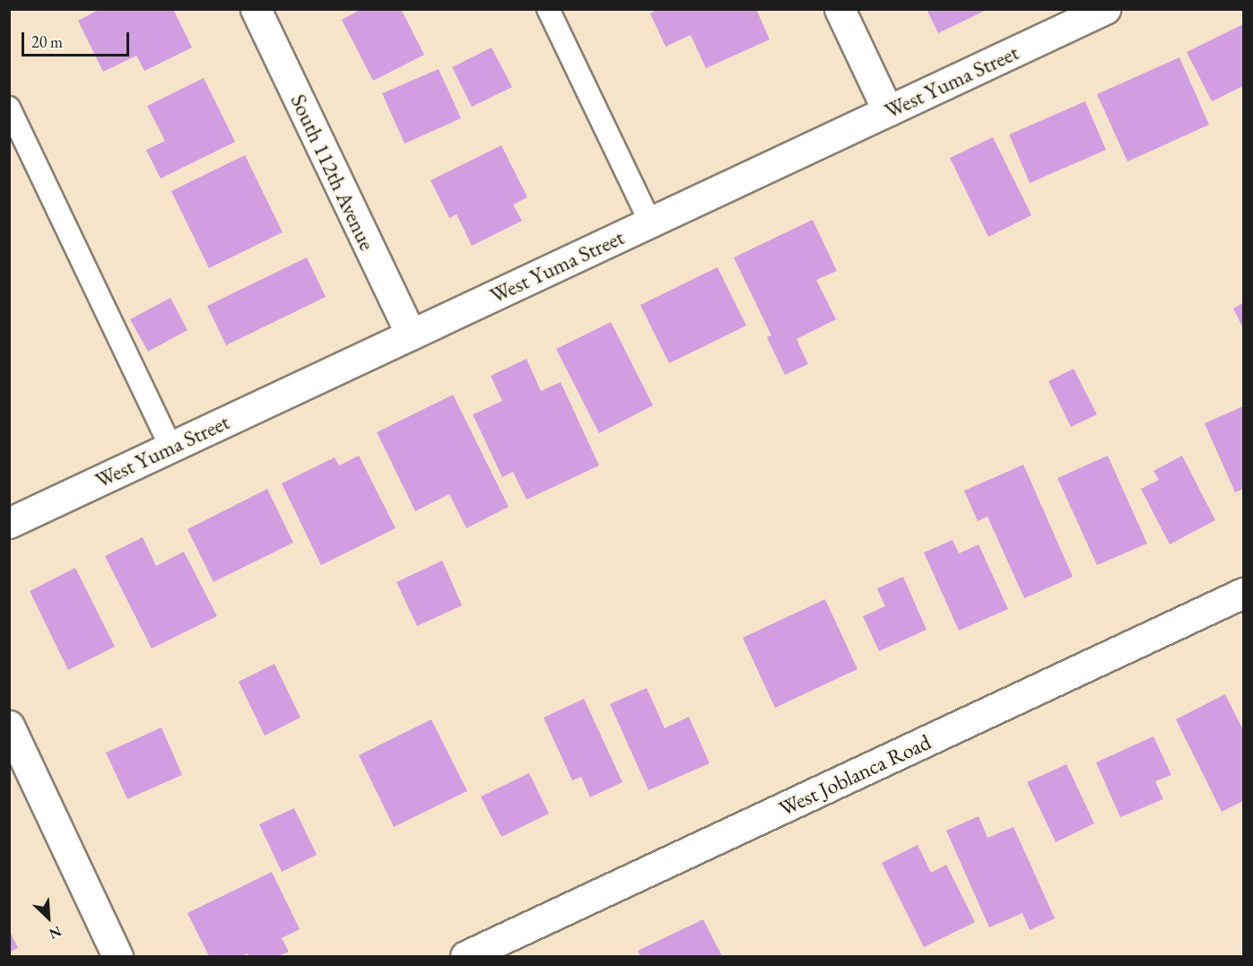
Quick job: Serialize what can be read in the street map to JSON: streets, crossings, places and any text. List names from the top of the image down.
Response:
{
  "streets": {
    "street": ["West Yuma Street", "South 112th Avenue", "West Joblanca Road"]
  },
  "crossings": [
    ["West Yuma Street", "South 112th Avenue"]
  ],
  "scale_bar": "20 m",
  "north": "bottom right"
}
